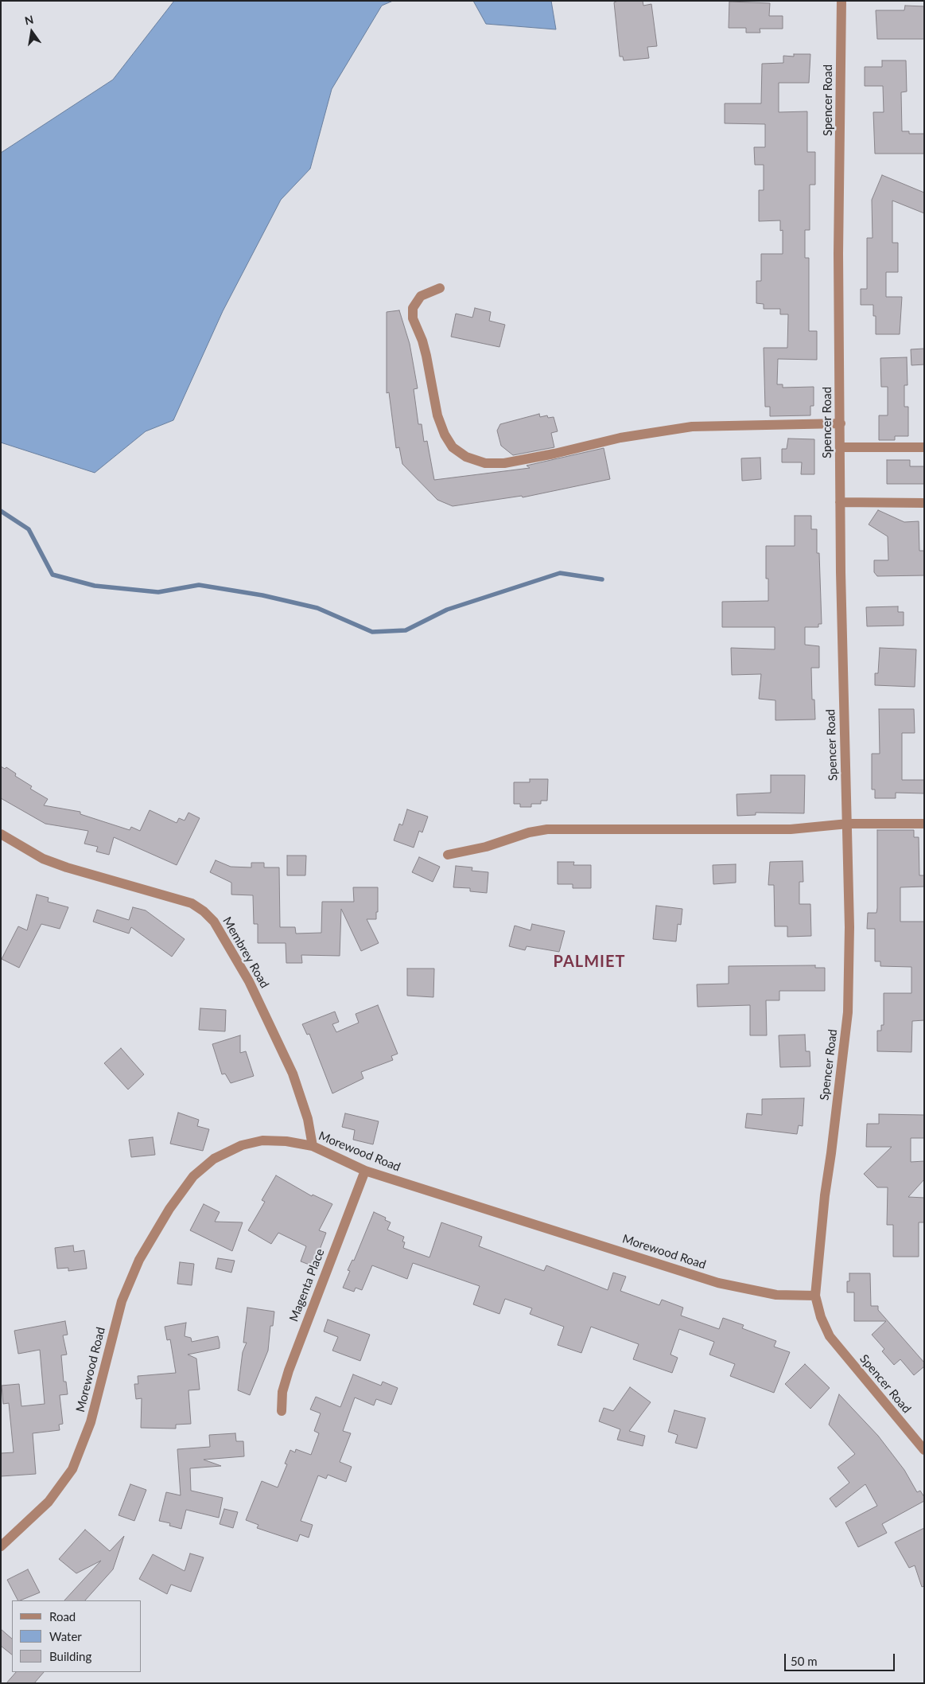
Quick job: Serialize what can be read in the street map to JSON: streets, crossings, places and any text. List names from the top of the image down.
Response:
{
  "streets": {
    "street": [
      "Spencer Road",
      "Membrey Road",
      "Morewood Road",
      "Magenta Place"
    ]
  },
  "crossings": [
    ["Spencer Road", "Morewood Road"],
    ["Membrey Road", "Morewood Road"],
    ["Morewood Road", "Magenta Place"]
  ],
  "districts": ["PALMIET"],
  "legend": ["Road", "Water", "Building"],
  "scale_bar": "50 m",
  "north": "top"
}
